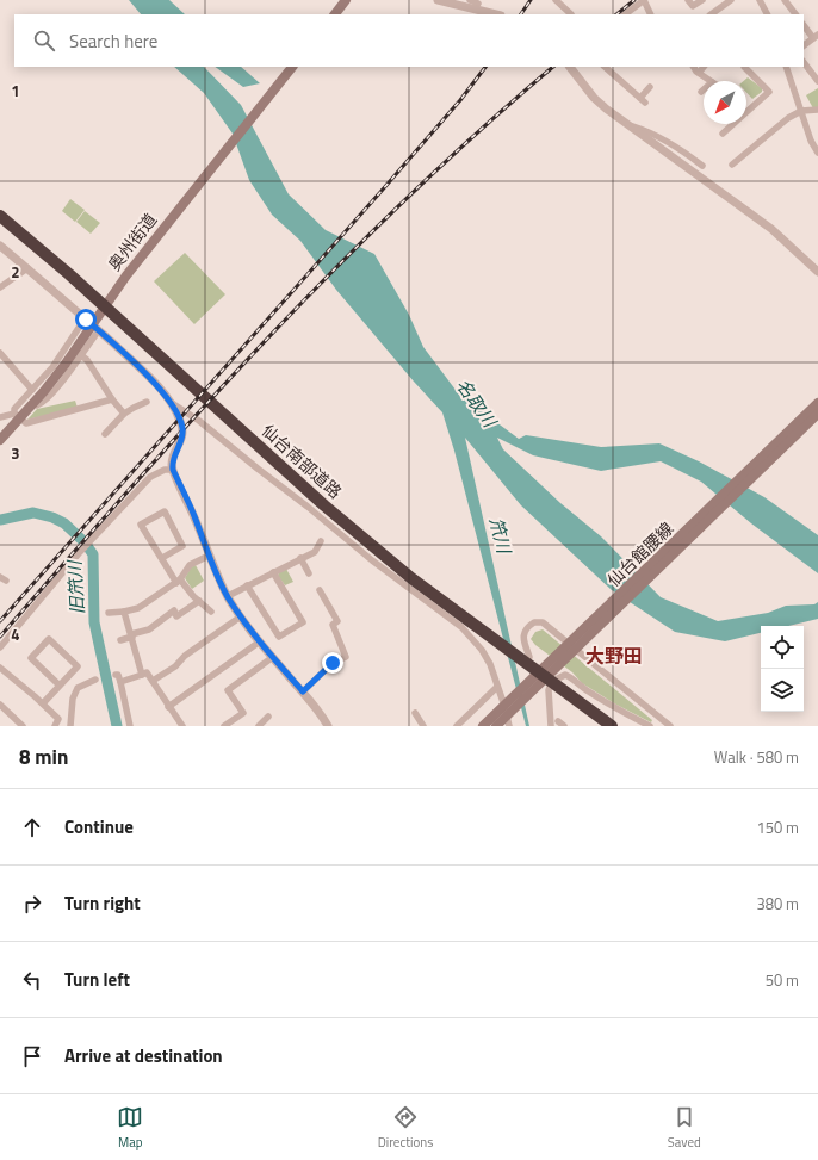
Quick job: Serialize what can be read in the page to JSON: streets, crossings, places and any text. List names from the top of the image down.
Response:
{
  "streets": {
    "highway": ["仙台南部道路"],
    "main road": ["奥州街道", "仙台館腰線"]
  },
  "districts": ["大野田"],
  "water": ["名取川", "笊川", "旧笊川"],
  "north": "bottom left",
  "page": {
    "search": "Search here",
    "heading": ["8 min", "Walk · 580 m"],
    "list": [
      ["Continue", "150 m"],
      ["Turn right", "380 m"],
      ["Turn left", "50 m"],
      "Arrive at destination"
    ],
    "nav": ["Map", "Directions", "Saved"]
  },
  "grid": {
    "rows": [
      "1",
      "2",
      "3",
      "4"
    ]
  }
}
